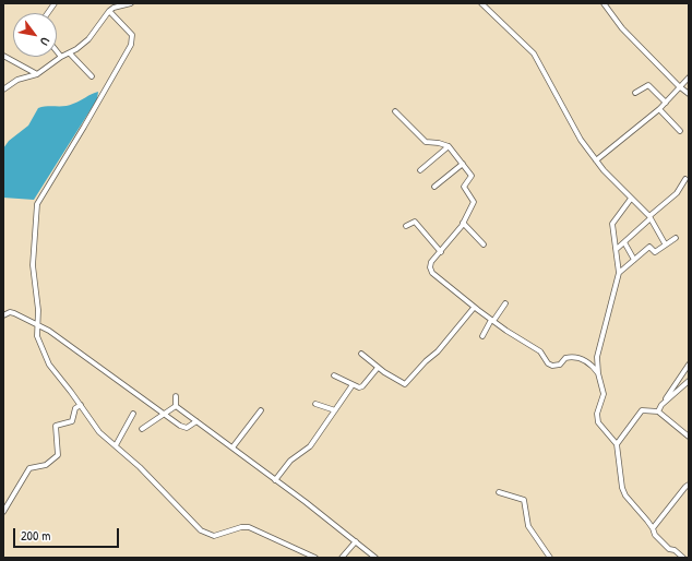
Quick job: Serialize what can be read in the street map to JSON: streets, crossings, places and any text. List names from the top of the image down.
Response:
{
  "scale_bar": "200 m",
  "north": "bottom right"
}
